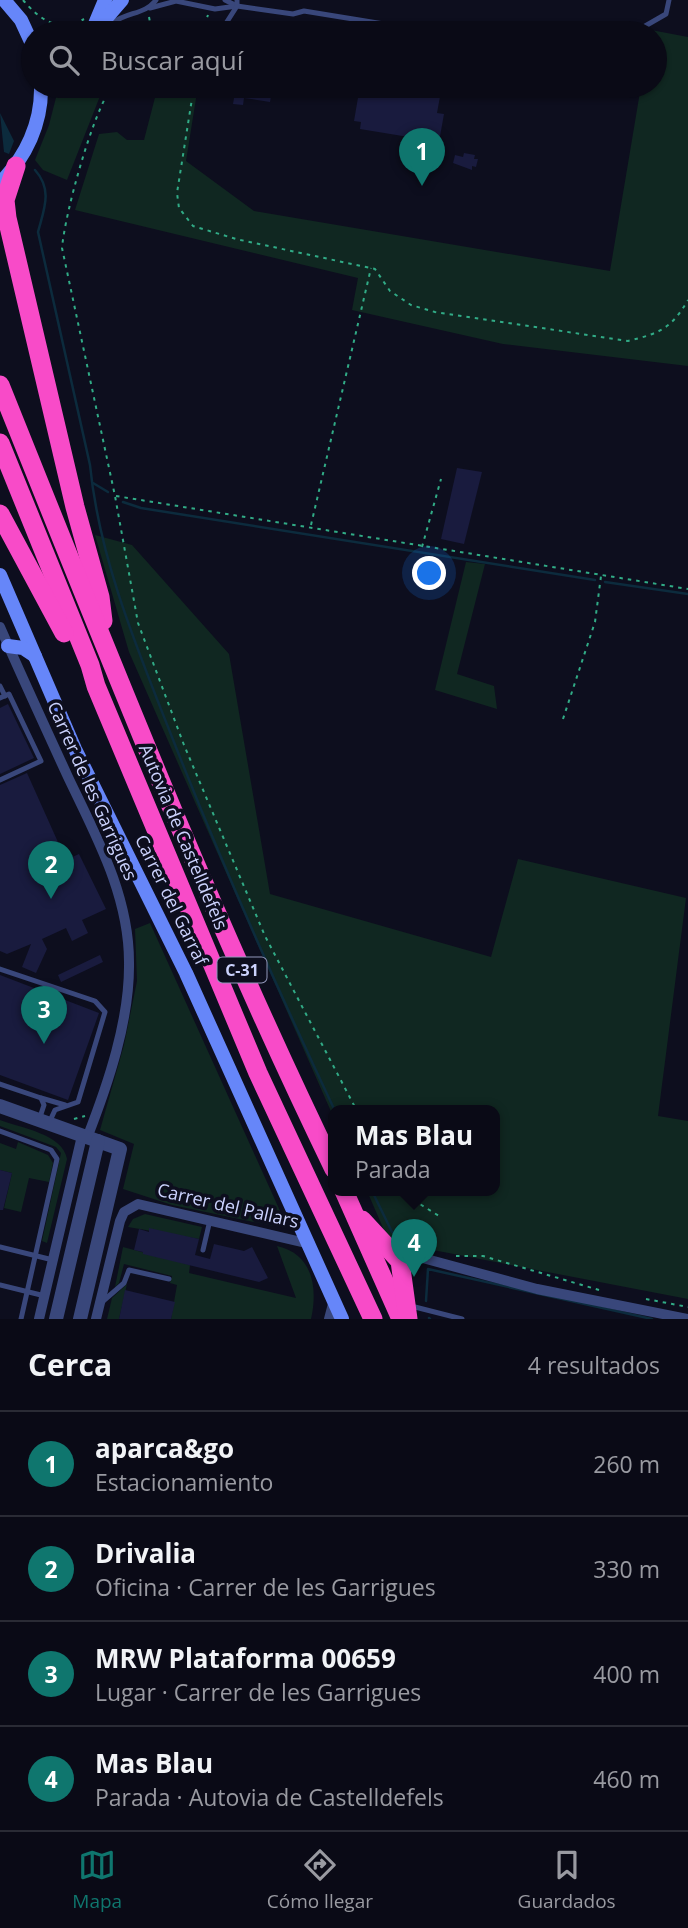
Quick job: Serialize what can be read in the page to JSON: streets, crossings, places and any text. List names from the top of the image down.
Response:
{
  "streets": {
    "highway": ["Autovia de Castelldefels", "C-31"],
    "main road": ["Carrer del Garraf"],
    "street": ["Carrer de les Garrigues", "Carrer del Pallars"]
  },
  "crossings": [
    ["Carrer del Garraf", "Carrer del Pallars"]
  ],
  "page": {
    "search": "Buscar aquí",
    "pins": [
      "1",
      "2",
      "3",
      "4"
    ],
    "popup": ["Mas Blau", "Parada"],
    "heading": ["Cerca", "4 resultados"],
    "list": [
      {
        "mark": "1",
        "name": "aparca&go",
        "note": "Estacionamiento",
        "value": "260 m"
      },
      {
        "mark": "2",
        "name": "Drivalia",
        "note": "Oficina · Carrer de les Garrigues",
        "value": "330 m"
      },
      {
        "mark": "3",
        "name": "MRW Plataforma 00659",
        "note": "Lugar · Carrer de les Garrigues",
        "value": "400 m"
      },
      {
        "mark": "4",
        "name": "Mas Blau",
        "note": "Parada · Autovia de Castelldefels",
        "value": "460 m"
      }
    ],
    "nav": ["Mapa", "Cómo llegar", "Guardados"]
  }
}
